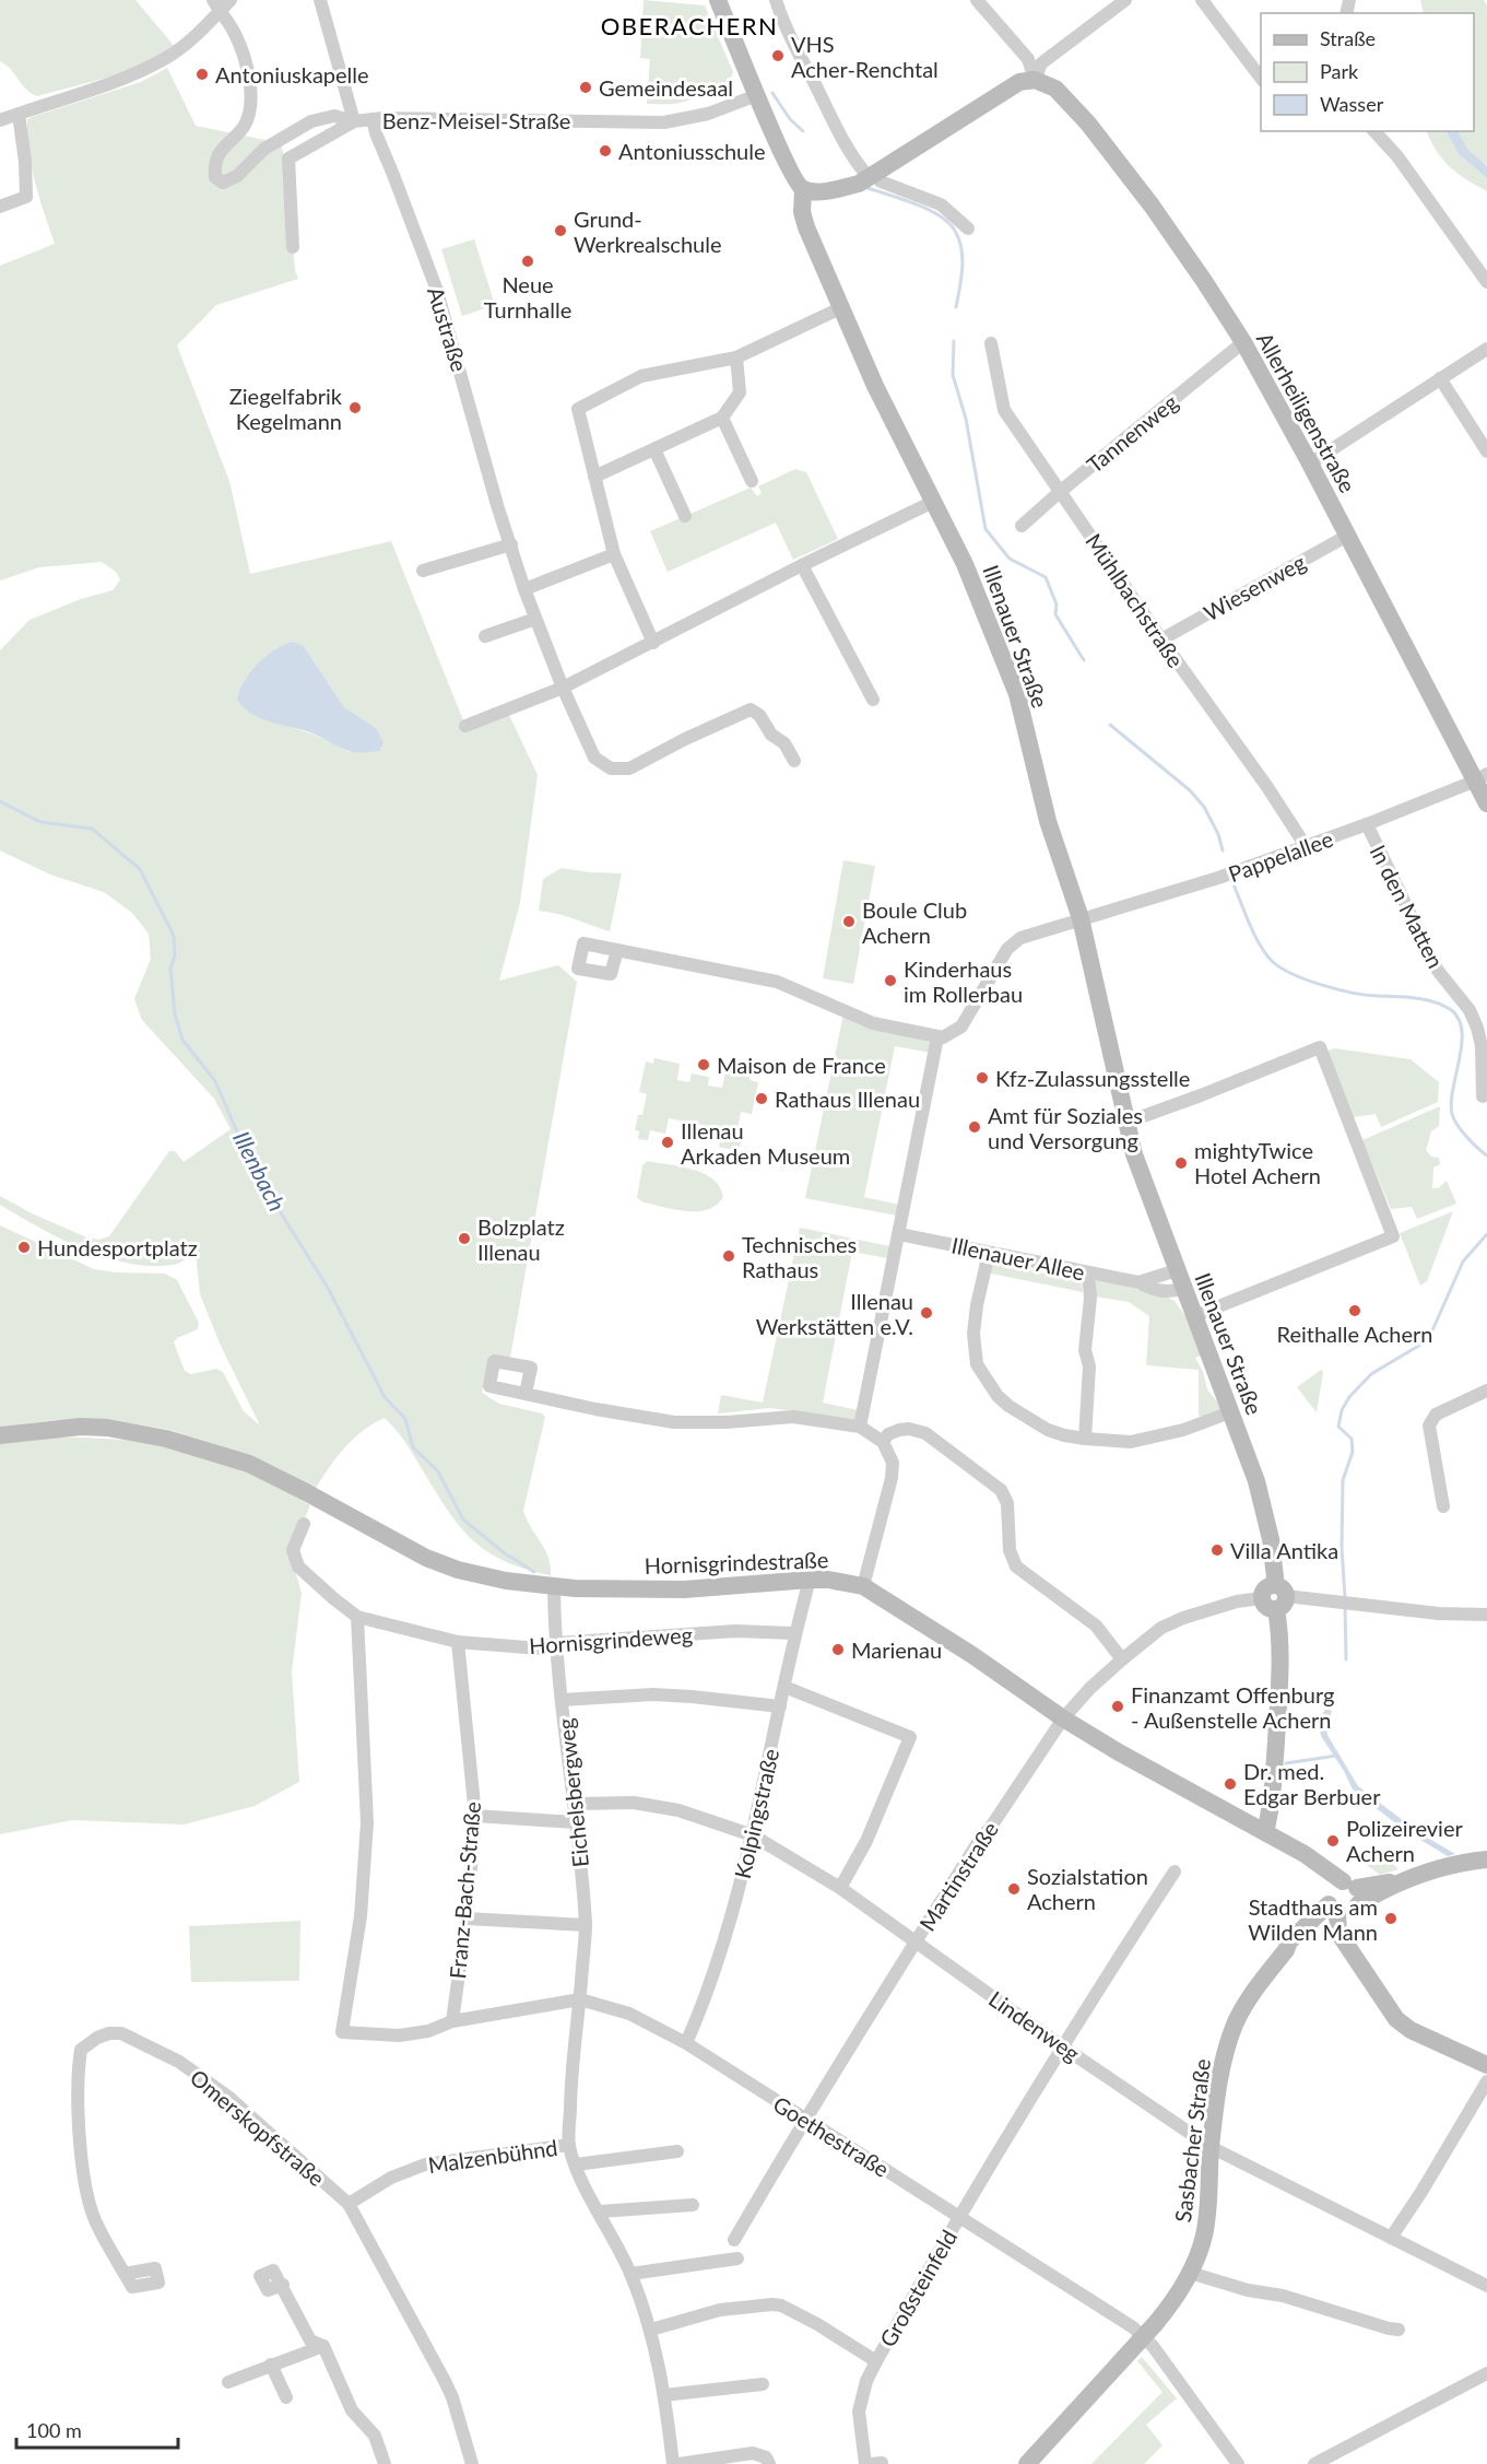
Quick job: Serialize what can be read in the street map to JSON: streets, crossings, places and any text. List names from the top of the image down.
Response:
{
  "streets": {
    "main road": [
      "Allerheiligenstraße",
      "Illenauer Straße",
      "Hornisgrindestraße",
      "Sasbacher Straße"
    ],
    "street": [
      "Benz-Meisel-Straße",
      "Austraße",
      "Tannenweg",
      "Wiesenweg",
      "Mühlbachstraße",
      "Pappelallee",
      "In den Matten",
      "Illenauer Allee",
      "Hornisgrindeweg",
      "Eichelsbergweg",
      "Kolpingstraße",
      "Martinstraße",
      "Franz-Bach-Straße",
      "Lindenweg",
      "Omerskopfstraße",
      "Goethestraße",
      "Malzenbühnd",
      "Großsteinfeld"
    ]
  },
  "crossings": [
    ["Benz-Meisel-Straße", "Austraße"],
    ["Allerheiligenstraße", "Tannenweg"],
    ["Allerheiligenstraße", "Wiesenweg"],
    ["Allerheiligenstraße", "Pappelallee"],
    ["Tannenweg", "Mühlbachstraße"],
    ["Wiesenweg", "Mühlbachstraße"],
    ["Mühlbachstraße", "Pappelallee"],
    ["Illenauer Straße", "Pappelallee"],
    ["Illenauer Straße", "Illenauer Allee"],
    ["Illenauer Straße", "Hornisgrindestraße"],
    ["Illenauer Straße", "Martinstraße"],
    ["Pappelallee", "In den Matten"],
    ["Hornisgrindestraße", "Eichelsbergweg"],
    ["Hornisgrindestraße", "Kolpingstraße"],
    ["Hornisgrindestraße", "Martinstraße"],
    ["Hornisgrindestraße", "Sasbacher Straße"],
    ["Hornisgrindeweg", "Eichelsbergweg"],
    ["Hornisgrindeweg", "Kolpingstraße"],
    ["Hornisgrindeweg", "Franz-Bach-Straße"],
    ["Hornisgrindeweg", "Goethestraße"],
    ["Eichelsbergweg", "Lindenweg"],
    ["Eichelsbergweg", "Goethestraße"],
    ["Eichelsbergweg", "Malzenbühnd"],
    ["Kolpingstraße", "Lindenweg"],
    ["Kolpingstraße", "Goethestraße"],
    ["Martinstraße", "Lindenweg"],
    ["Martinstraße", "Goethestraße"],
    ["Franz-Bach-Straße", "Goethestraße"],
    ["Lindenweg", "Sasbacher Straße"],
    ["Lindenweg", "Großsteinfeld"],
    ["Omerskopfstraße", "Malzenbühnd"],
    ["Goethestraße", "Sasbacher Straße"],
    ["Goethestraße", "Großsteinfeld"]
  ],
  "districts": ["OBERACHERN"],
  "water": ["Illenbach"],
  "places": [
    "VHS Acher-Renchtal",
    "Antoniuskapelle",
    "Gemeindesaal",
    "Antoniusschule",
    "Grund- Werkrealschule",
    "Neue Turnhalle",
    "Ziegelfabrik Kegelmann",
    "Boule Club Achern",
    "Kinderhaus im Rollerbau",
    "Maison de France",
    "Kfz-Zulassungsstelle",
    "Rathaus Illenau",
    "Amt für Soziales und Versorgung",
    "Illenau Arkaden Museum",
    "mightyTwice Hotel Achern",
    "Bolzplatz Illenau",
    "Hundesportplatz",
    "Technisches Rathaus",
    "Reithalle Achern",
    "Illenau Werkstätten e.V.",
    "Villa Antika",
    "Marienau",
    "Finanzamt Offenburg - Außenstelle Achern",
    "Dr. med. Edgar Berbuer",
    "Polizeirevier Achern",
    "Sozialstation Achern",
    "Stadthaus am Wilden Mann"
  ],
  "legend": ["Straße", "Park", "Wasser"],
  "scale_bar": "100 m"
}
